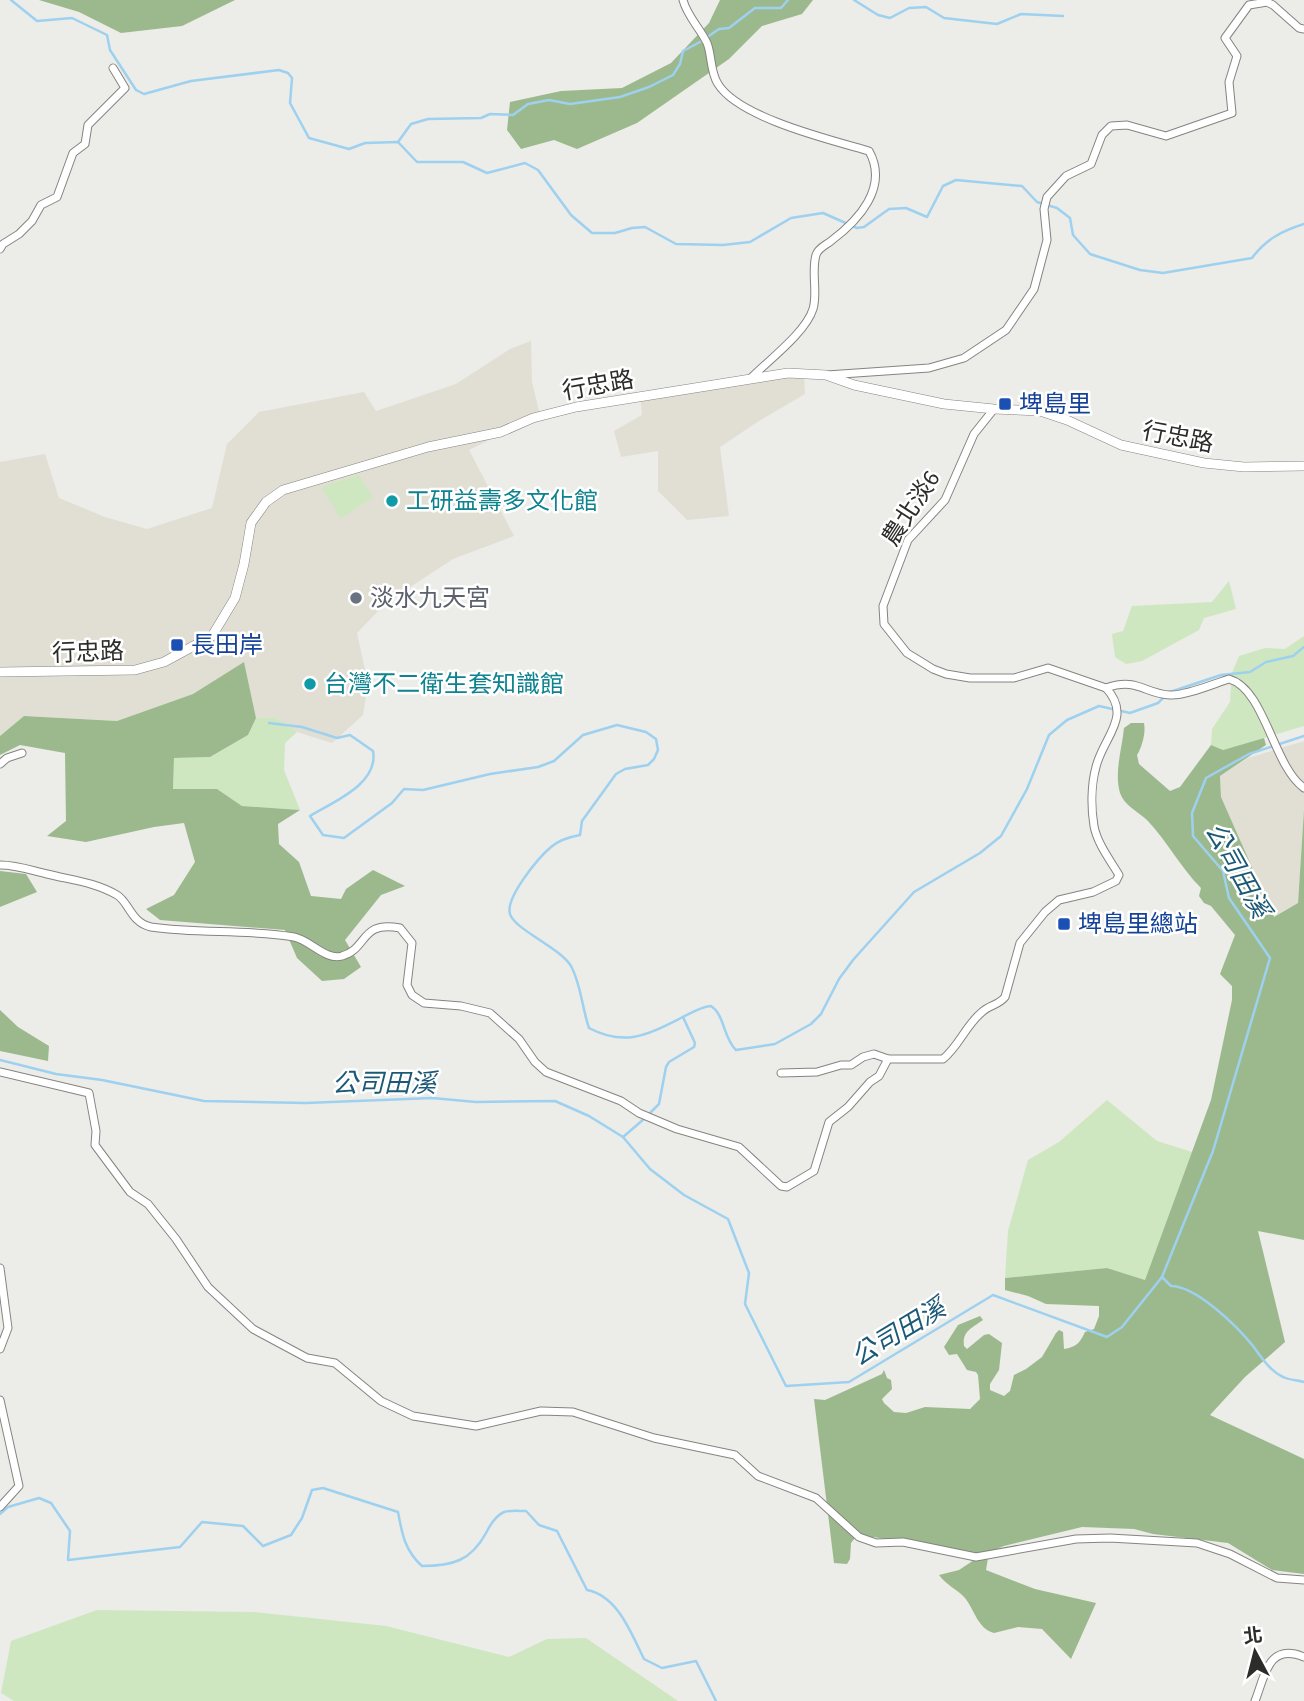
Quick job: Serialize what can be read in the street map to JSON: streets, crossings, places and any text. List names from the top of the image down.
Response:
{
  "streets": {
    "street": ["行忠路", "農北淡6"]
  },
  "crossings": [
    ["行忠路", "農北淡6"]
  ],
  "water": ["公司田溪"],
  "places": {
    "transit": ["埤島里", "長田岸", "埤島里總站"],
    "other": ["工研益壽多文化館", "淡水九天宮", "台灣不二衛生套知識館"]
  },
  "north": "top"
}
